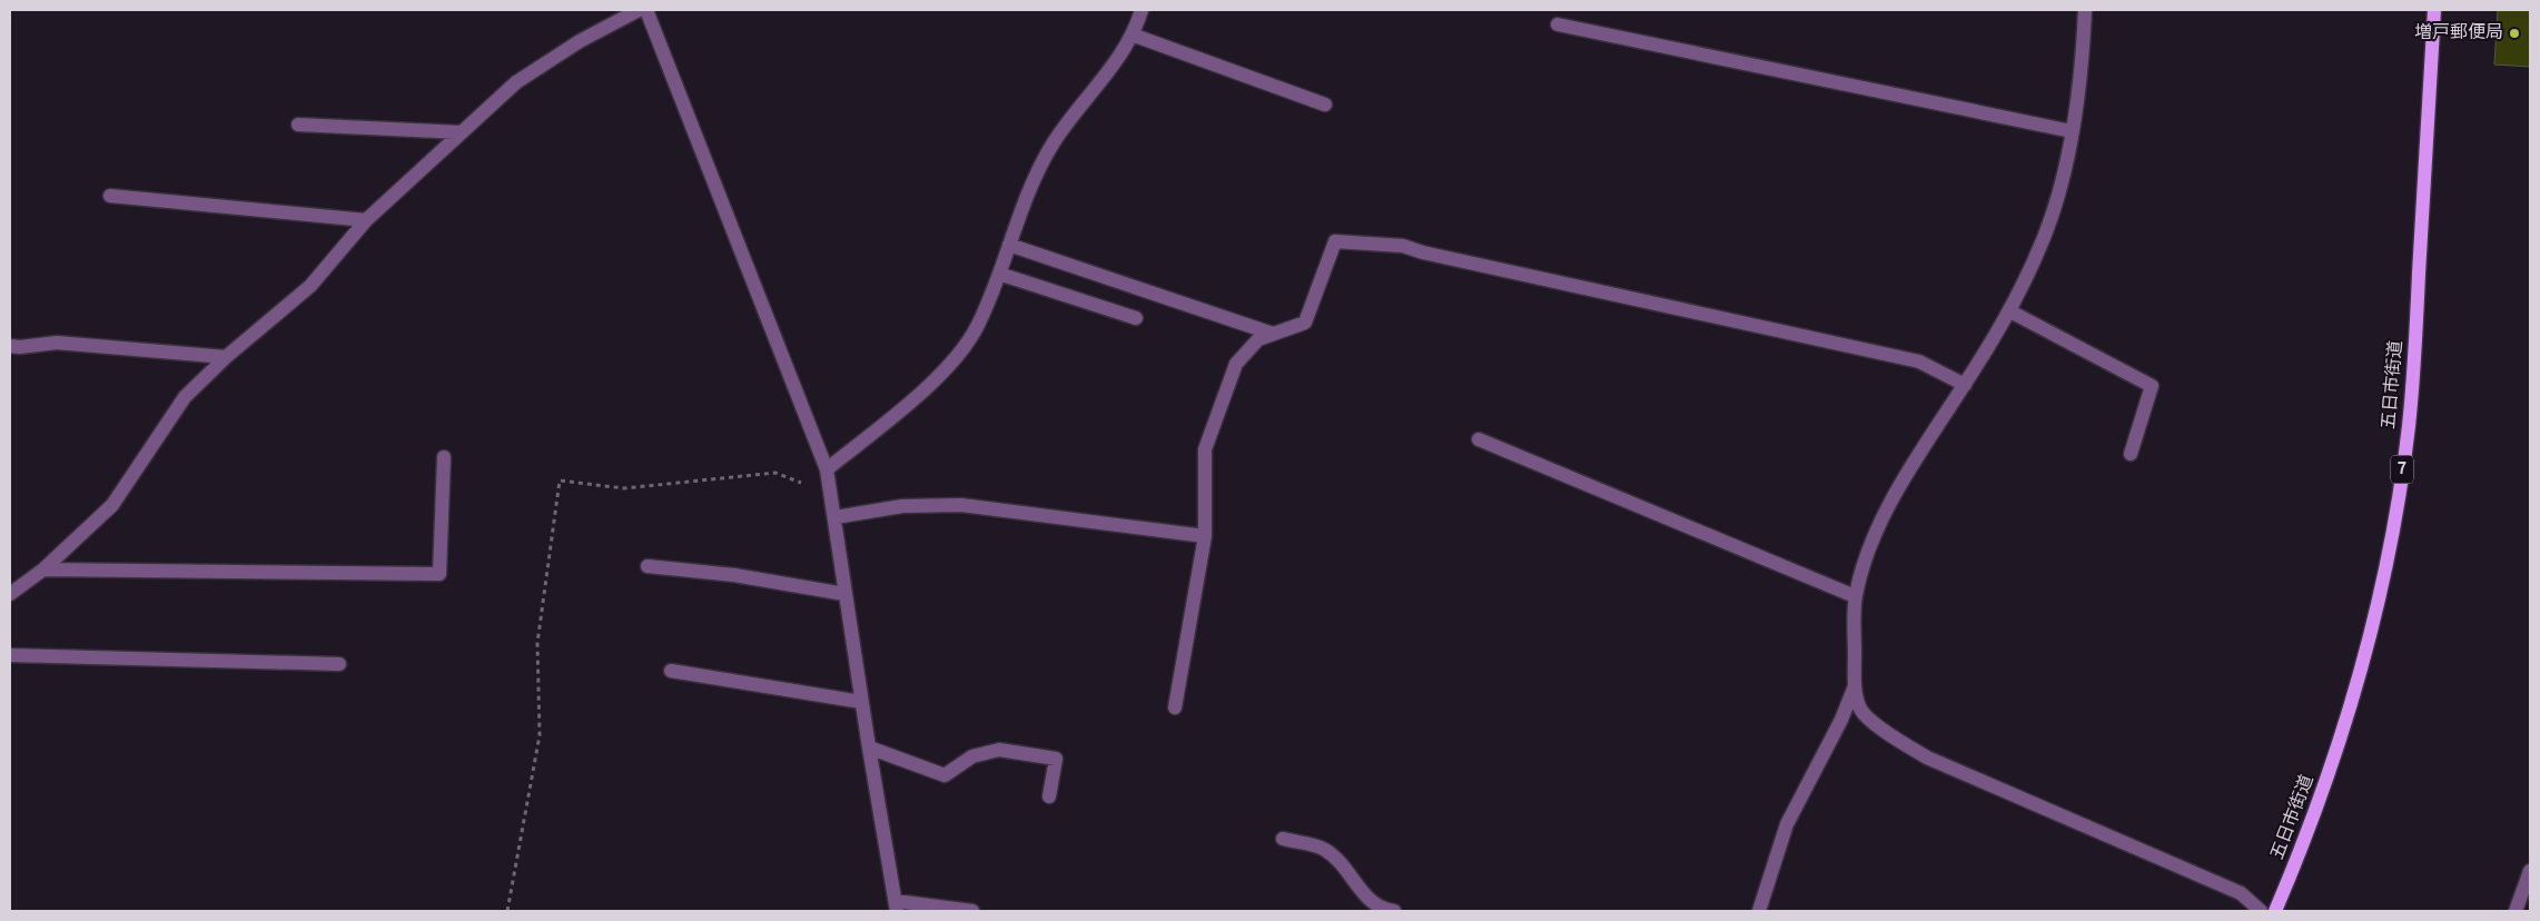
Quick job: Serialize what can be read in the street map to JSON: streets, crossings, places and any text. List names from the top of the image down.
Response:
{
  "streets": {
    "main road": ["五日市街道", "7"]
  },
  "places": ["増戸郵便局"]
}
